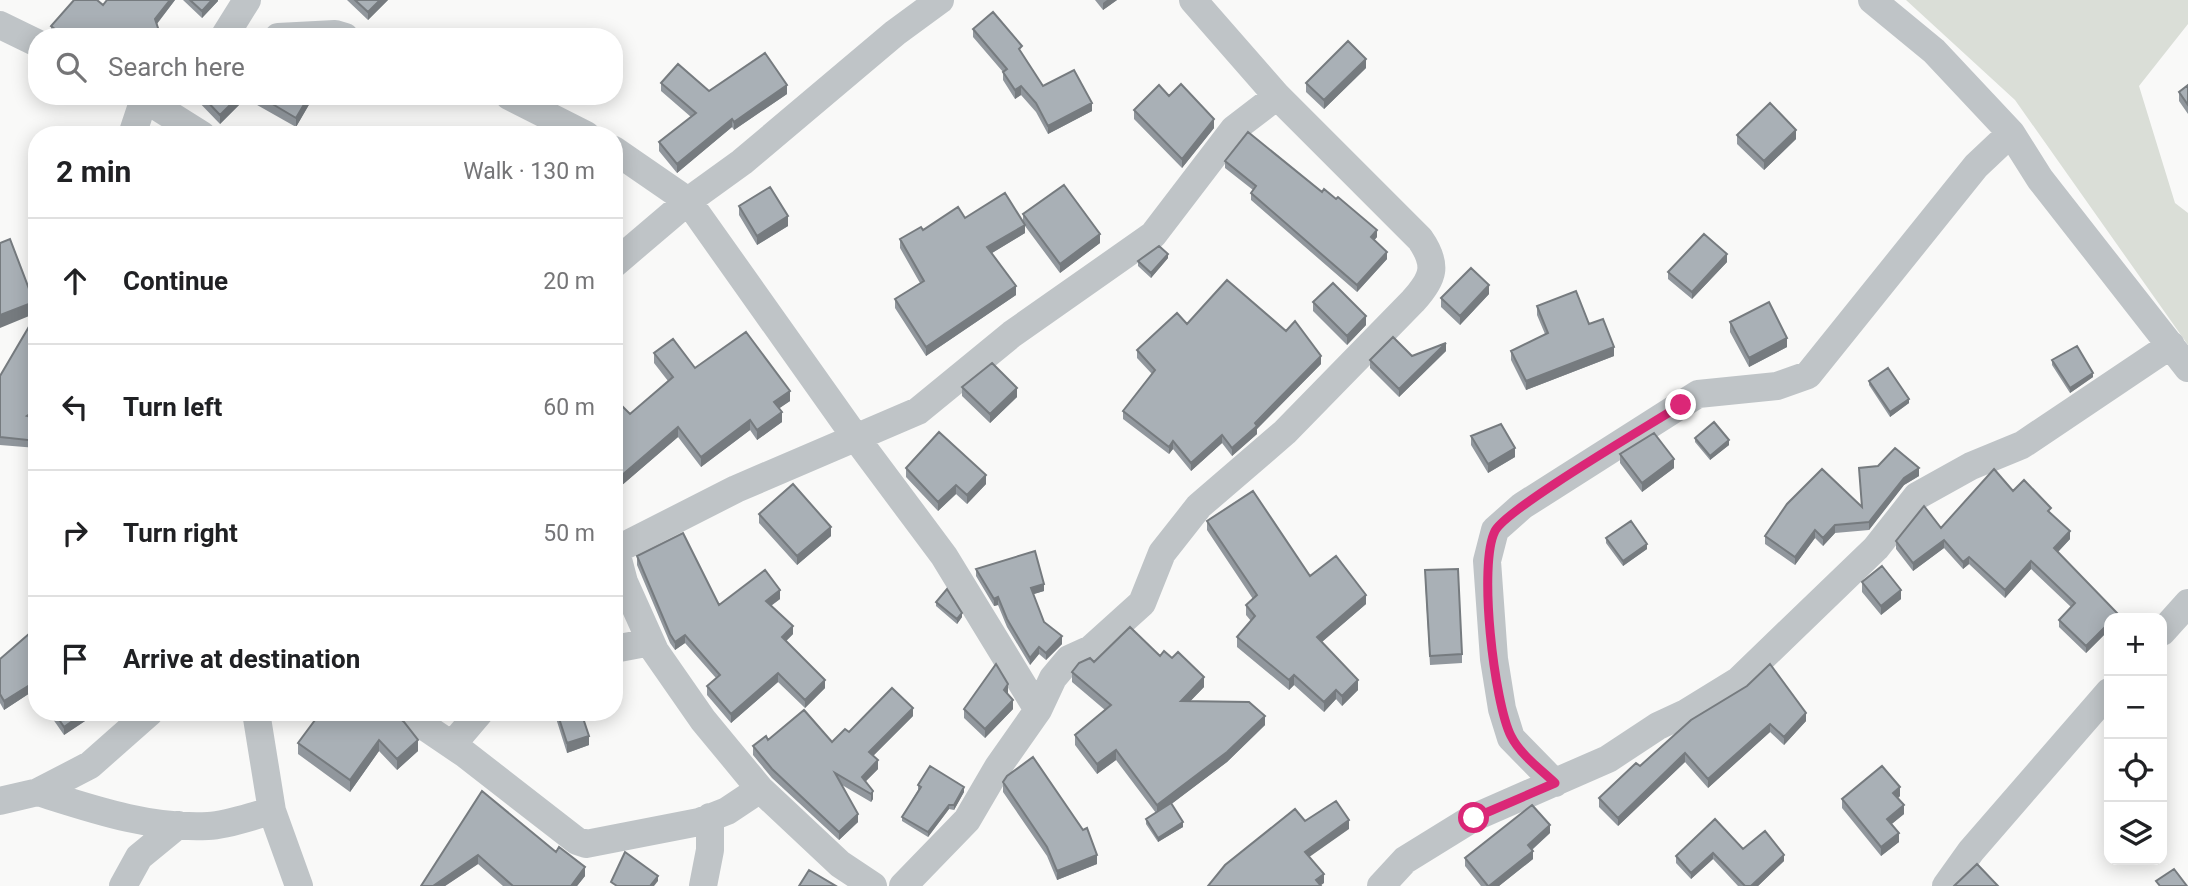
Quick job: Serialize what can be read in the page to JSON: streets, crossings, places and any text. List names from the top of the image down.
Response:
{
  "page": {
    "search": "Search here",
    "heading": ["2 min", "Walk · 130 m"],
    "list": [
      ["Continue", "20 m"],
      ["Turn left", "60 m"],
      ["Turn right", "50 m"],
      "Arrive at destination"
    ],
    "map_buttons": ["+", "−"]
  }
}
